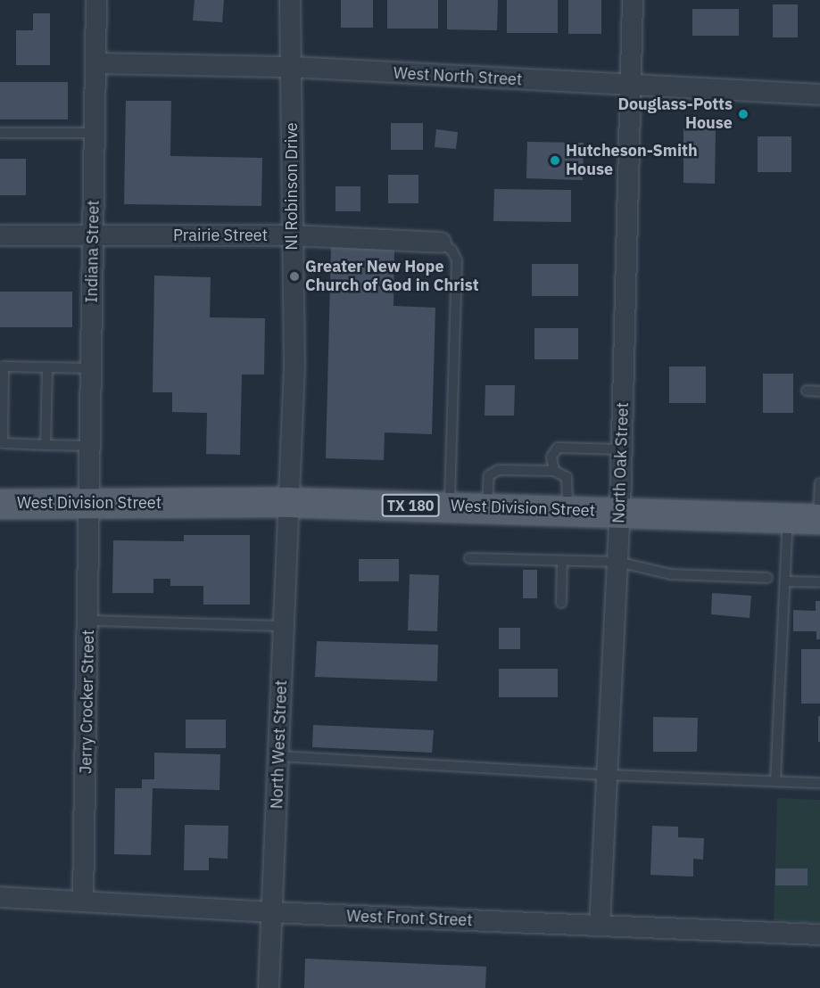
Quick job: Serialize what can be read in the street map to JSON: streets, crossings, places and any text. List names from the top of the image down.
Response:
{
  "streets": {
    "main road": ["West Division Street", "TX 180"],
    "street": [
      "West North Street",
      "Nl Robinson Drive",
      "Prairie Street",
      "Indiana Street",
      "North Oak Street",
      "Jerry Crocker Street",
      "North West Street",
      "West Front Street"
    ]
  },
  "crossings": [
    ["West North Street", "Nl Robinson Drive"],
    ["West North Street", "Indiana Street"],
    ["West North Street", "North Oak Street"],
    ["Nl Robinson Drive", "Prairie Street"],
    ["Nl Robinson Drive", "West Division Street"],
    ["Nl Robinson Drive", "North West Street"],
    ["Prairie Street", "Indiana Street"],
    ["Indiana Street", "West Division Street"],
    ["Indiana Street", "Jerry Crocker Street"],
    ["North Oak Street", "West Division Street"],
    ["North Oak Street", "West Front Street"],
    ["West Division Street", "Jerry Crocker Street"],
    ["West Division Street", "North West Street"],
    ["Jerry Crocker Street", "West Front Street"],
    ["North West Street", "West Front Street"]
  ],
  "places": ["Douglass-Potts House", "Hutcheson-Smith House", "Greater New Hope Church of God in Christ"]
}
